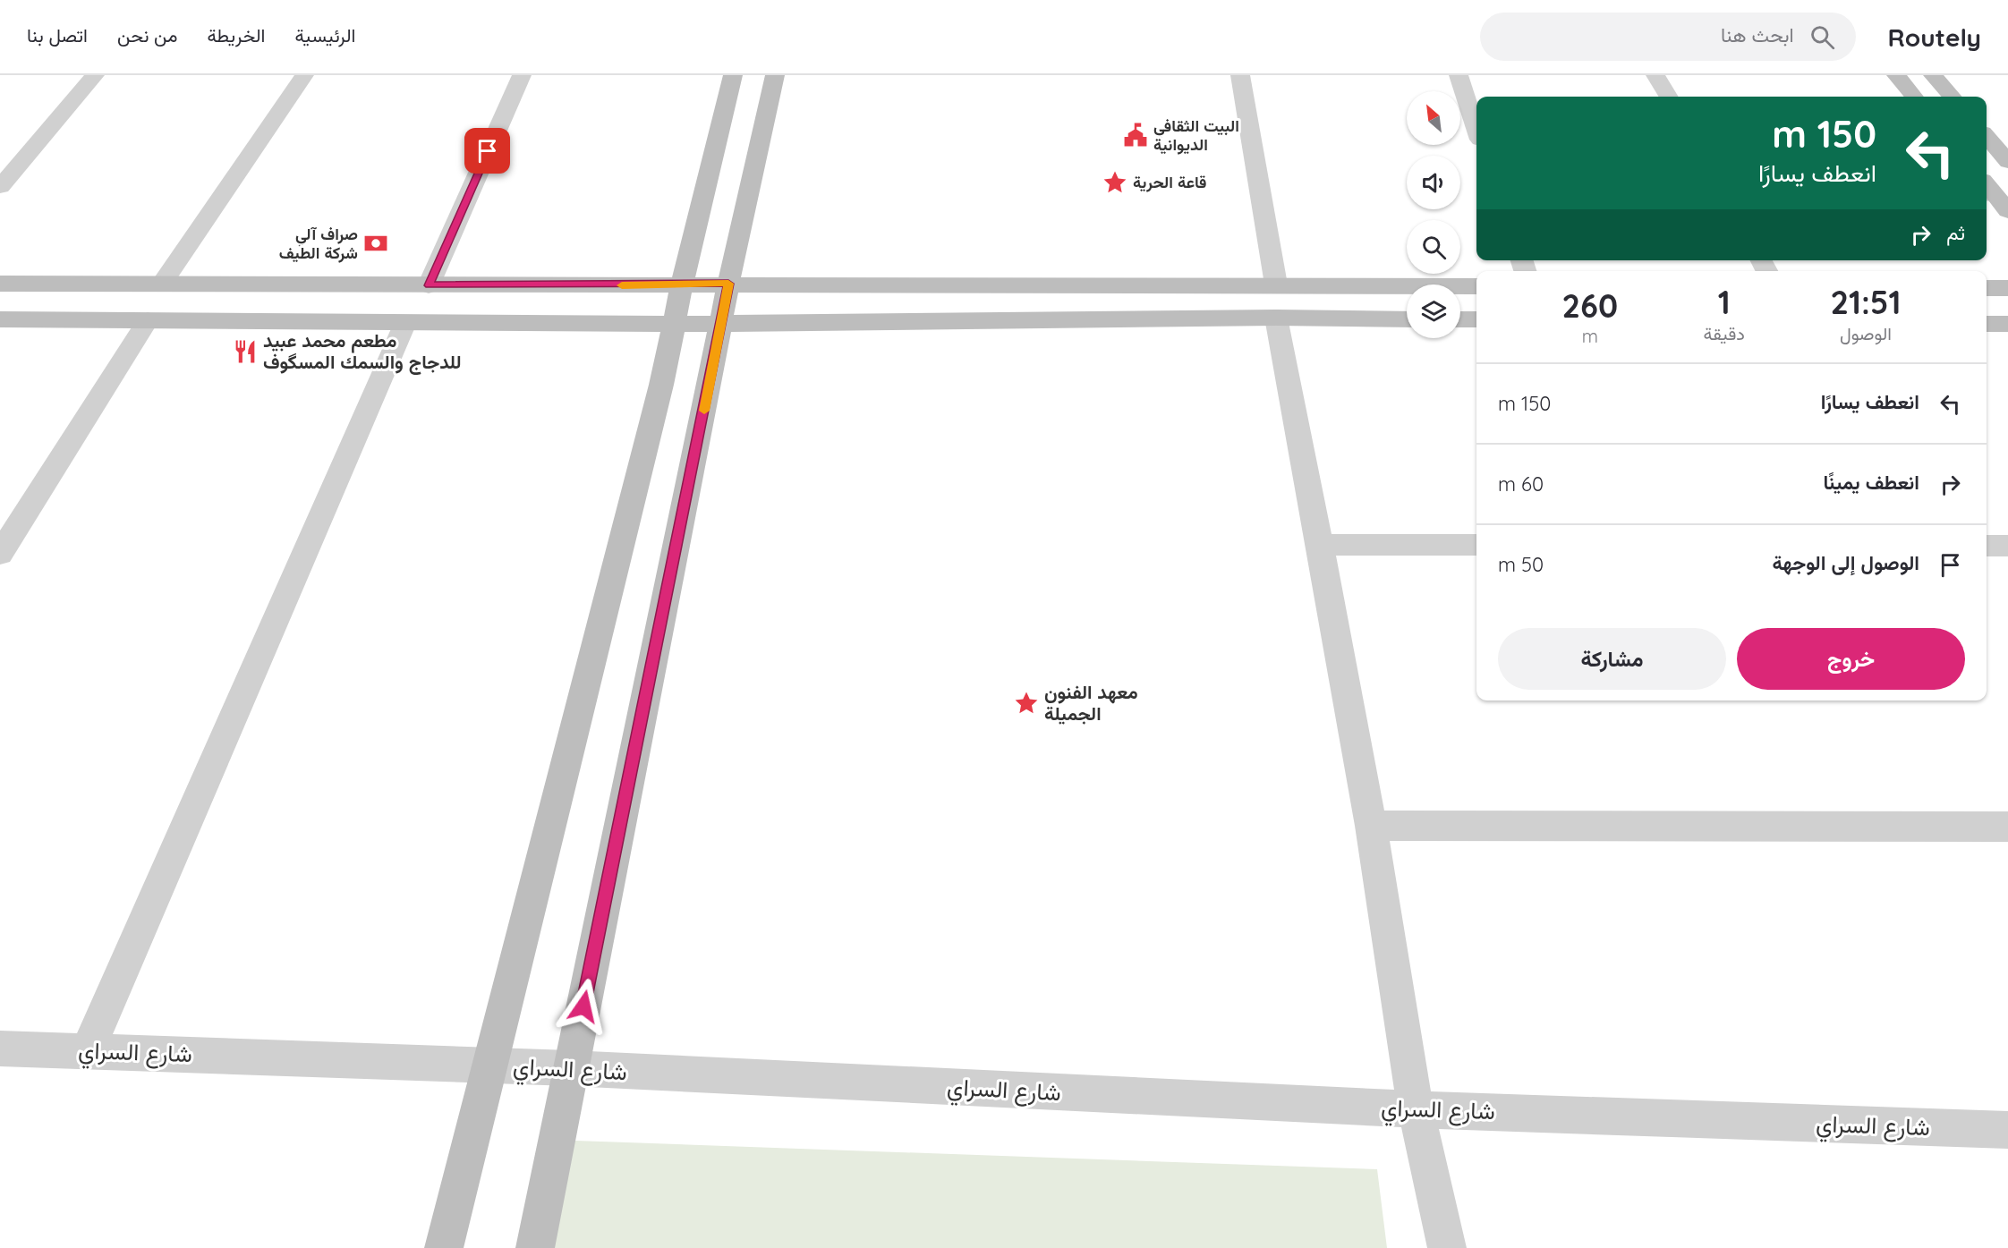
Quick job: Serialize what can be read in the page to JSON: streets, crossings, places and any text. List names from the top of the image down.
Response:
{
  "streets": {
    "street": ["شارع السراي"]
  },
  "places": {
    "public building": ["البيت الثقافي الديوانية"],
    "place": ["قاعة الحرية", "معهد الفنون الجميلة"],
    "bank": ["صراف آلي شركة الطيف"],
    "restaurant": ["مطعم محمد عبيد للدجاج والسمك المسگوف"]
  },
  "north": "top left",
  "page": {
    "header": "Routely",
    "search": "ابحث هنا",
    "nav": [
      "الرئيسية",
      "الخريطة",
      "من نحن",
      "اتصل بنا"
    ],
    "turn": ["150 m", "انعطف يسارًا"],
    "then": "ثم",
    "eta": [
      "21:51",
      "الوصول",
      "1",
      "دقيقة",
      "260",
      "m"
    ],
    "list": [
      {
        "name": "انعطف يسارًا",
        "value": "150 m"
      },
      {
        "name": "انعطف يمينًا",
        "value": "60 m"
      },
      {
        "name": "الوصول إلى الوجهة",
        "value": "50 m"
      }
    ],
    "buttons": ["خروج", "مشاركة"]
  }
}
